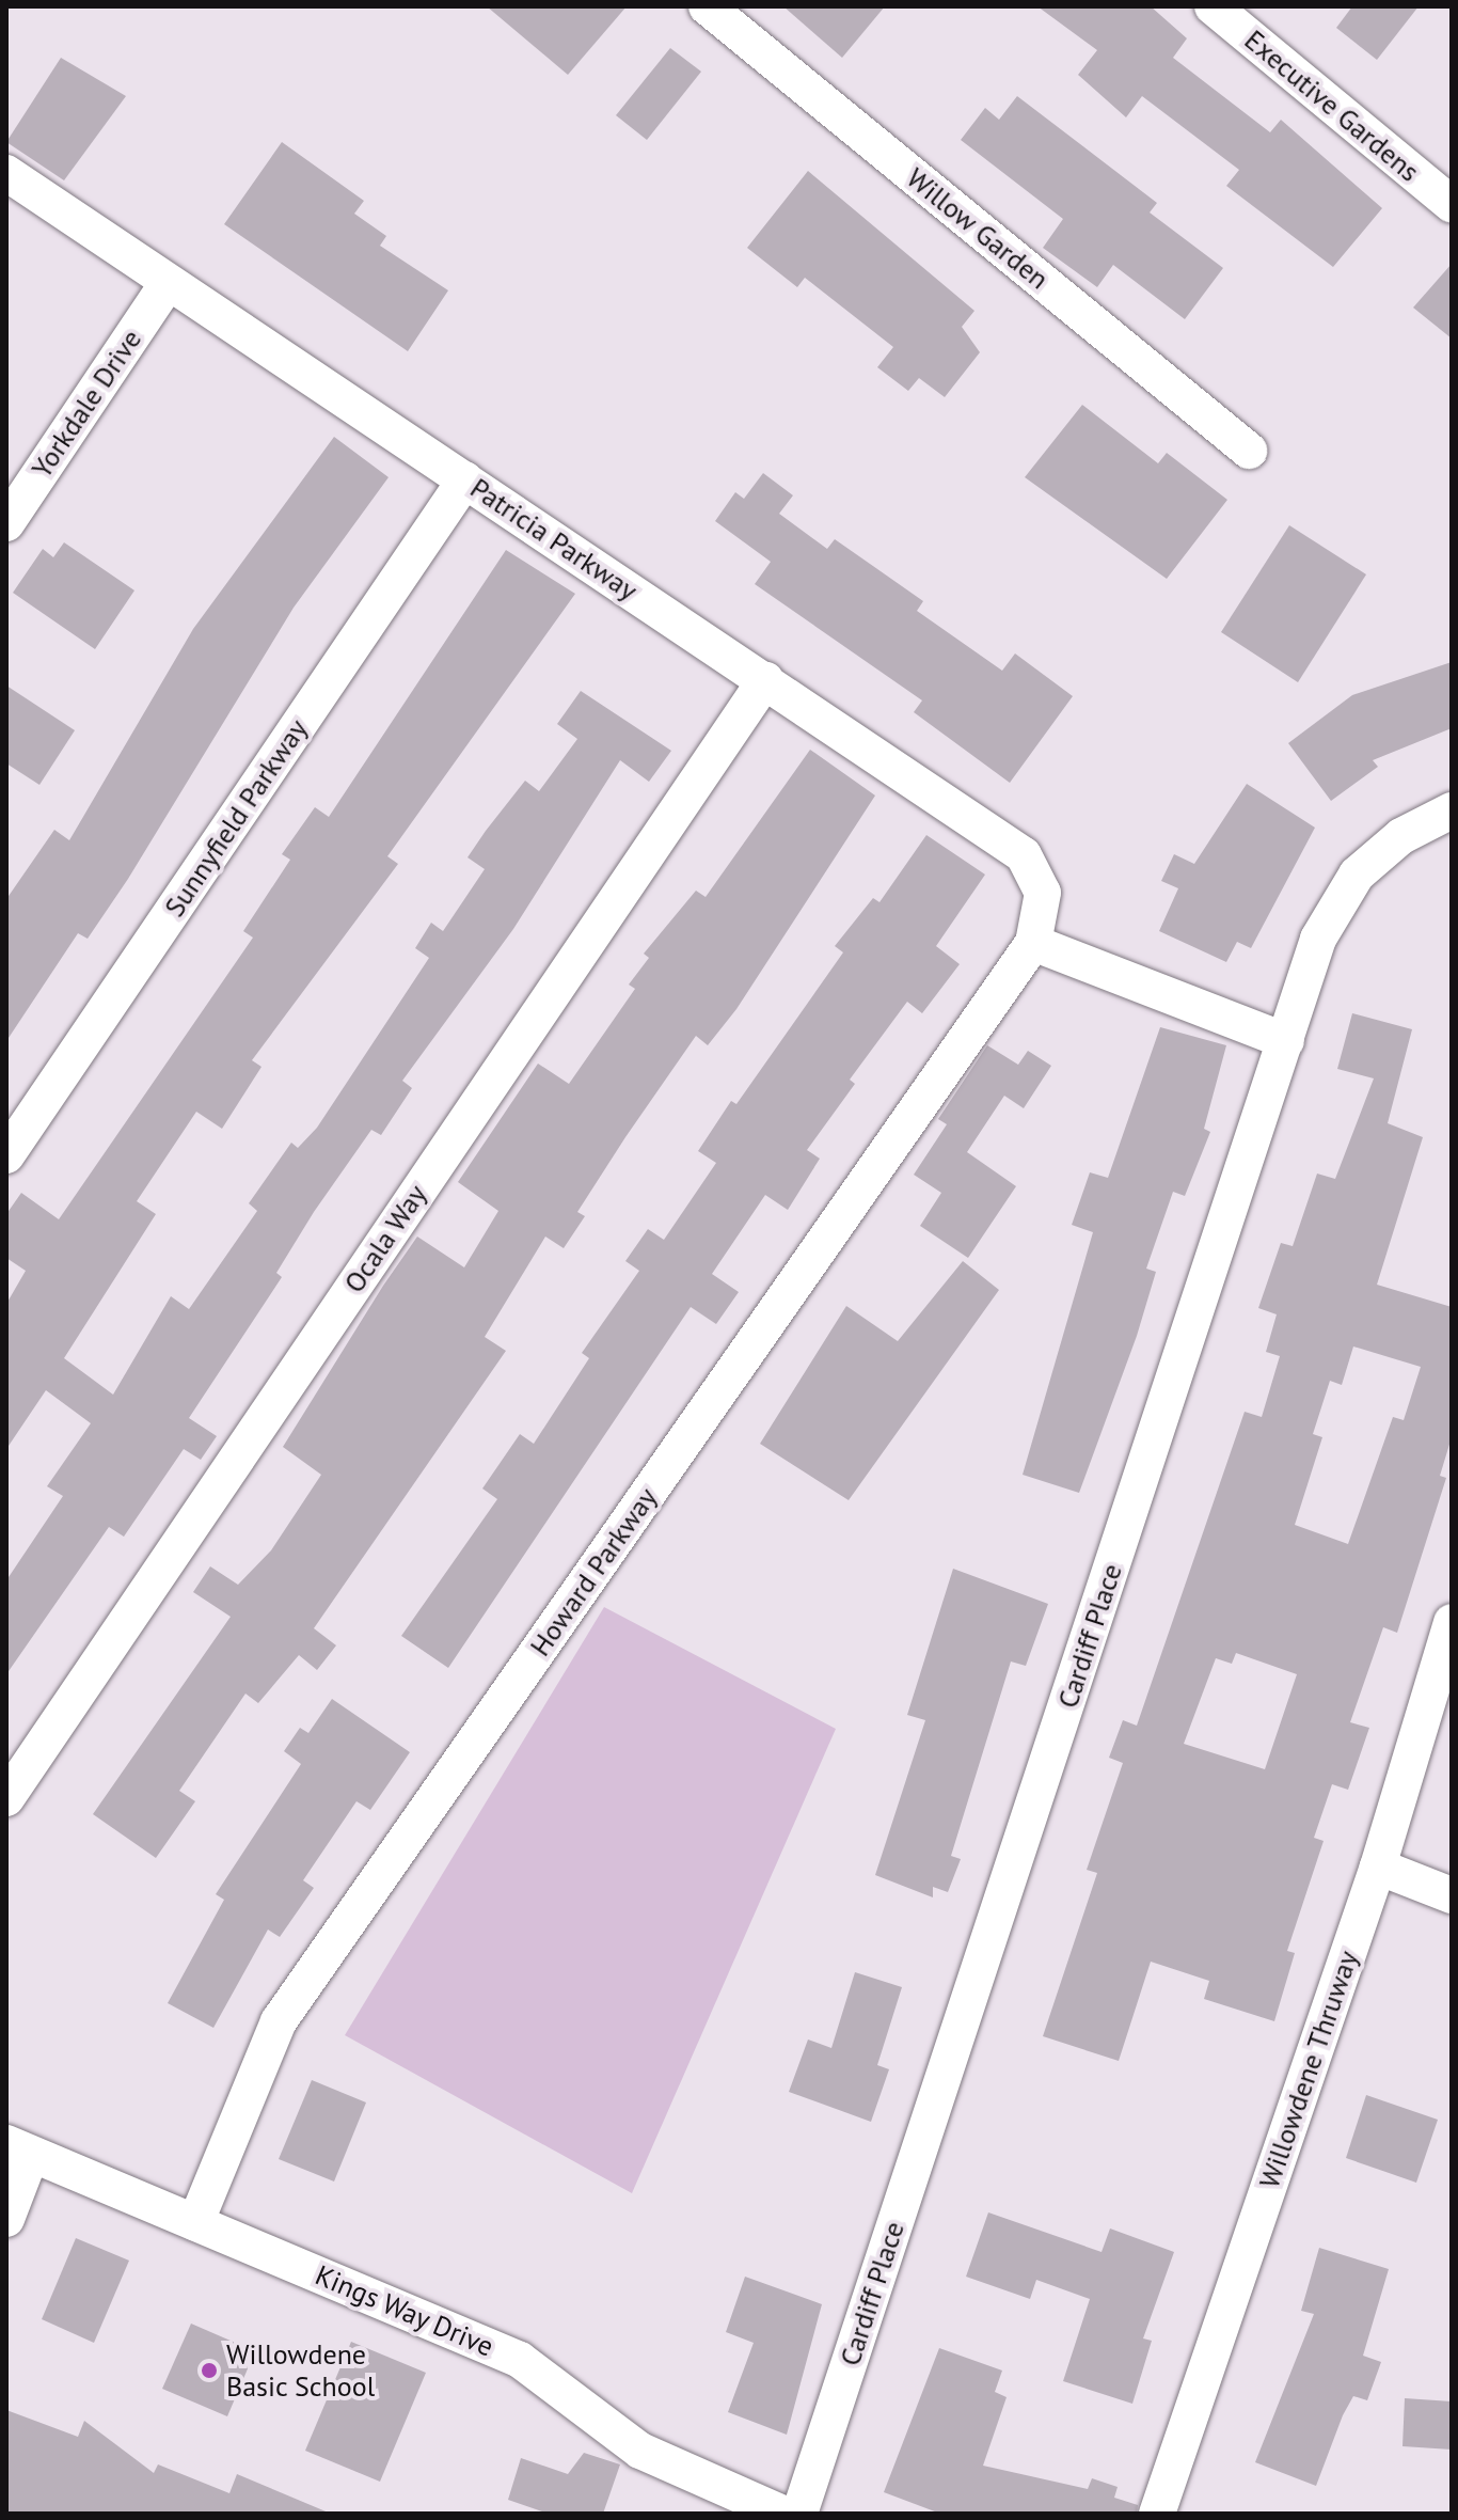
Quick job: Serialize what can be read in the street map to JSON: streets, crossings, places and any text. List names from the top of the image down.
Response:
{
  "streets": {
    "street": [
      "Executive Gardens",
      "Willow Garden",
      "Yorkdale Drive",
      "Patricia Parkway",
      "Sunnyfield Parkway",
      "Ocala Way",
      "Howard Parkway",
      "Cardiff Place",
      "Willowdene Thruway",
      "Kings Way Drive"
    ]
  },
  "crossings": [
    ["Yorkdale Drive", "Patricia Parkway"],
    ["Patricia Parkway", "Sunnyfield Parkway"],
    ["Patricia Parkway", "Ocala Way"],
    ["Patricia Parkway", "Howard Parkway"],
    ["Howard Parkway", "Kings Way Drive"]
  ],
  "places": ["Willowdene Basic School"]
}
